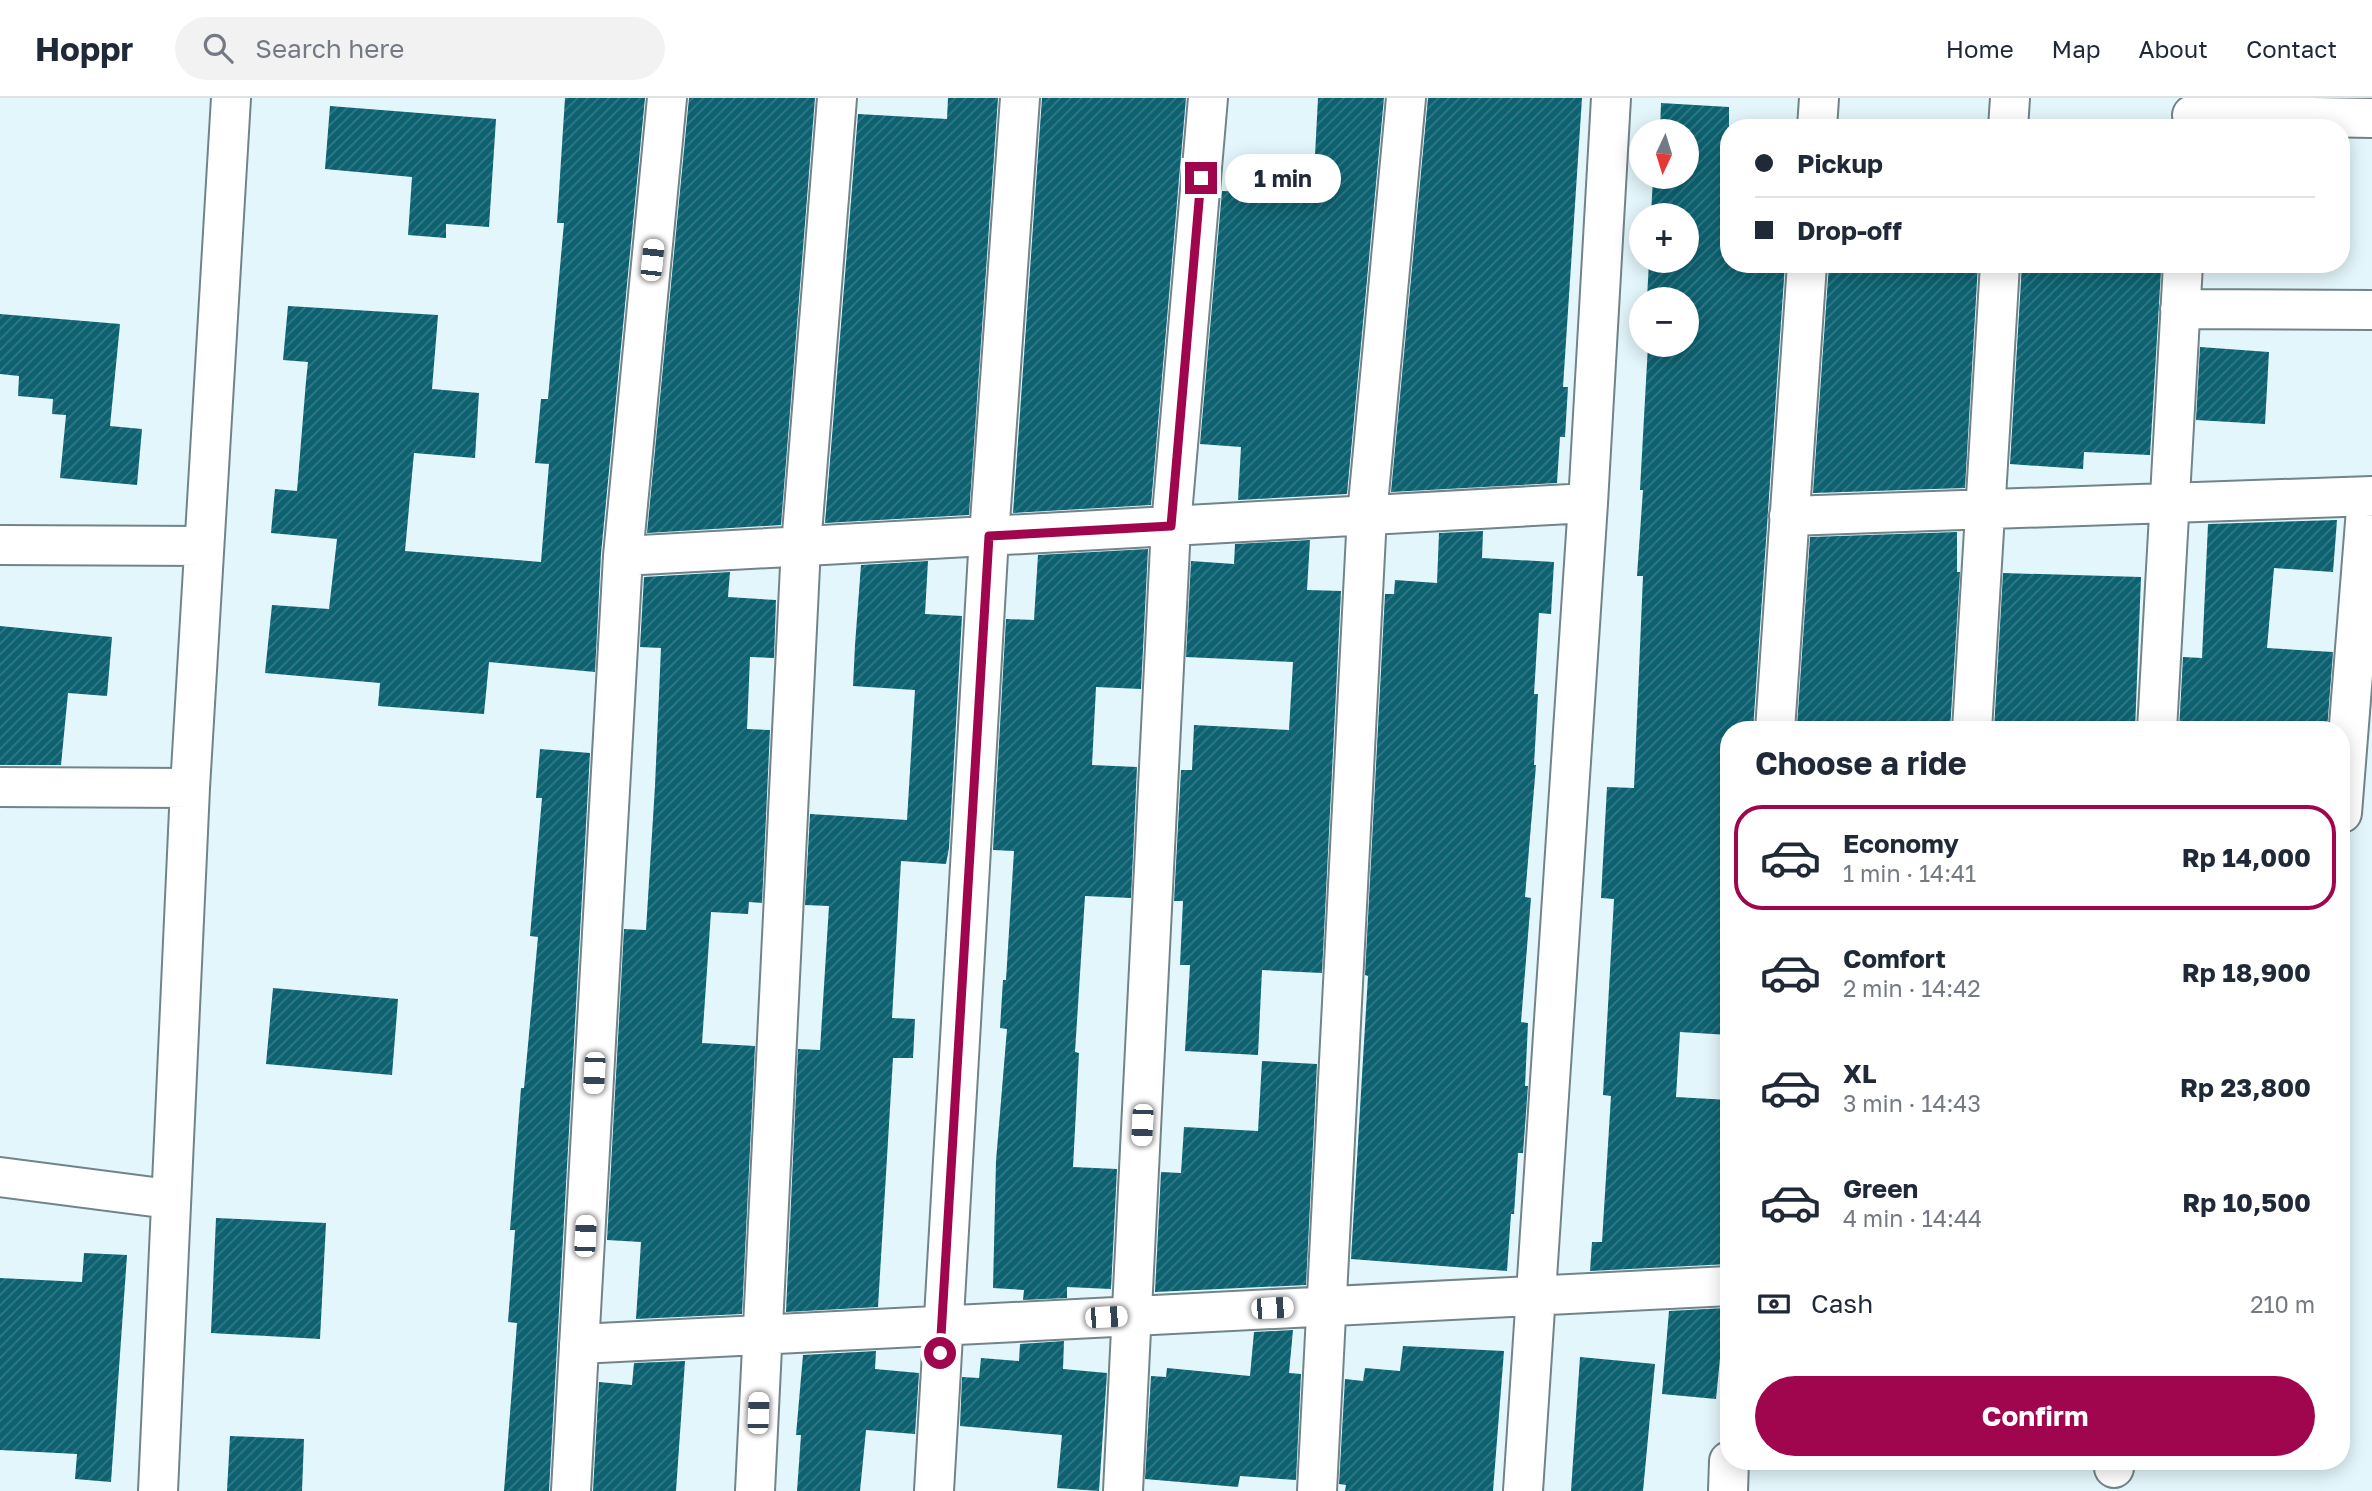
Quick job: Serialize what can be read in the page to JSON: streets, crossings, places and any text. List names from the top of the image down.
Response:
{
  "north": "bottom",
  "page": {
    "header": "Hoppr",
    "search": "Search here",
    "nav": [
      "Home",
      "Map",
      "About",
      "Contact"
    ],
    "map_buttons": ["+", "−"],
    "banner": ["Pickup", "Drop-off"],
    "bubble": "1 min",
    "heading": "Choose a ride",
    "list": [
      {
        "name": "Economy",
        "note": "1 min · 14:41",
        "value": "Rp 14,000"
      },
      {
        "name": "Comfort",
        "note": "2 min · 14:42",
        "value": "Rp 18,900"
      },
      {
        "name": "XL",
        "note": "3 min · 14:43",
        "value": "Rp 23,800"
      },
      {
        "name": "Green",
        "note": "4 min · 14:44",
        "value": "Rp 10,500"
      }
    ],
    "pay": ["Cash", "210 m"],
    "buttons": "Confirm"
  }
}
